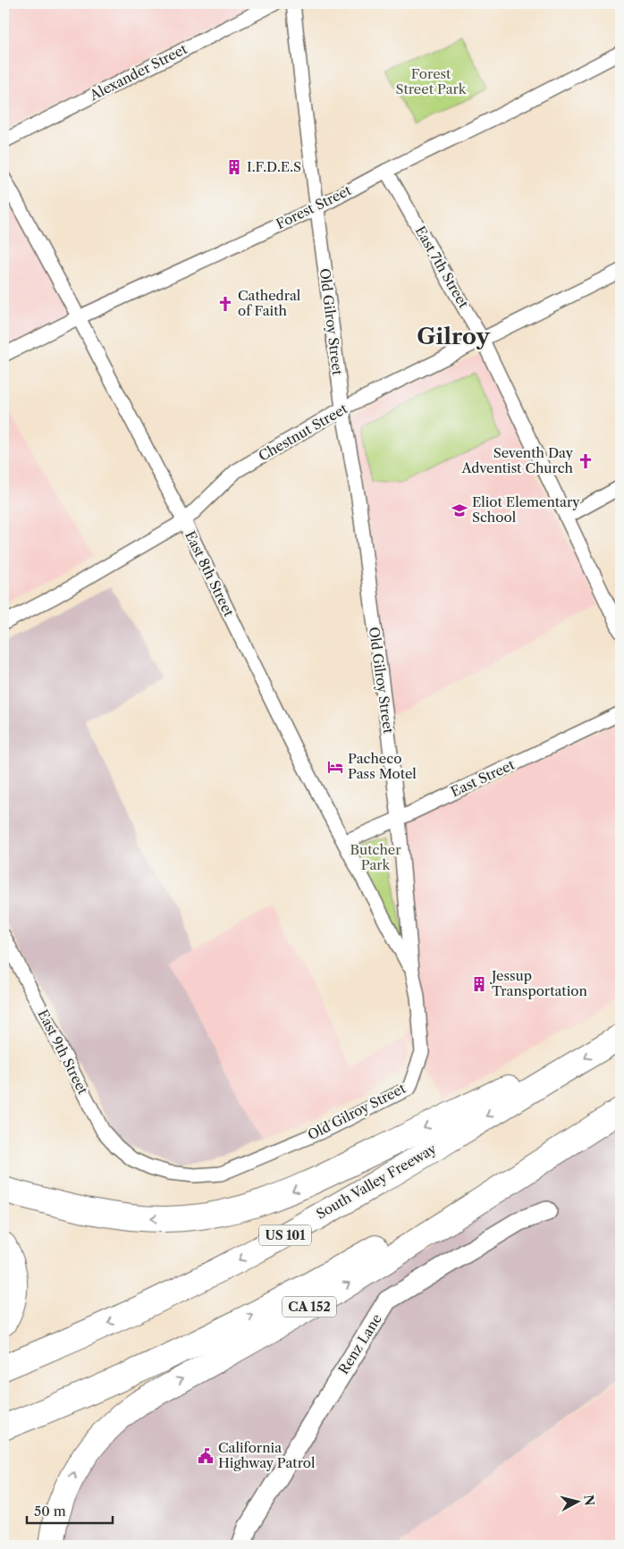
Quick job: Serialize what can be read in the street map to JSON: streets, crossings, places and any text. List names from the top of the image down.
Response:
{
  "streets": {
    "highway": ["South Valley Freeway", "US 101", "CA 152"],
    "street": [
      "Alexander Street",
      "Forest Street",
      "East 7th Street",
      "Old Gilroy Street",
      "Chestnut Street",
      "East 8th Street",
      "East Street",
      "East 9th Street",
      "Renz Lane"
    ]
  },
  "crossings": [
    ["Forest Street", "East 7th Street"],
    ["Forest Street", "Old Gilroy Street"],
    ["Forest Street", "East 8th Street"],
    ["East 7th Street", "Chestnut Street"],
    ["Old Gilroy Street", "Chestnut Street"],
    ["Old Gilroy Street", "East 8th Street"],
    ["Old Gilroy Street", "East Street"],
    ["Old Gilroy Street", "East 9th Street"],
    ["Chestnut Street", "East 8th Street"],
    ["East 8th Street", "East Street"]
  ],
  "districts": ["Gilroy"],
  "parks": ["Forest Street Park", "Butcher Park"],
  "places": {
    "building": ["I.F.D.E.S", "Jessup Transportation"],
    "church": ["Cathedral of Faith", "Seventh Day Adventist Church"],
    "school or university": ["Eliot Elementary School"],
    "hotel": ["Pacheco Pass Motel"],
    "public building": ["California Highway Patrol"]
  },
  "scale_bar": "50 m",
  "north": "right"
}
